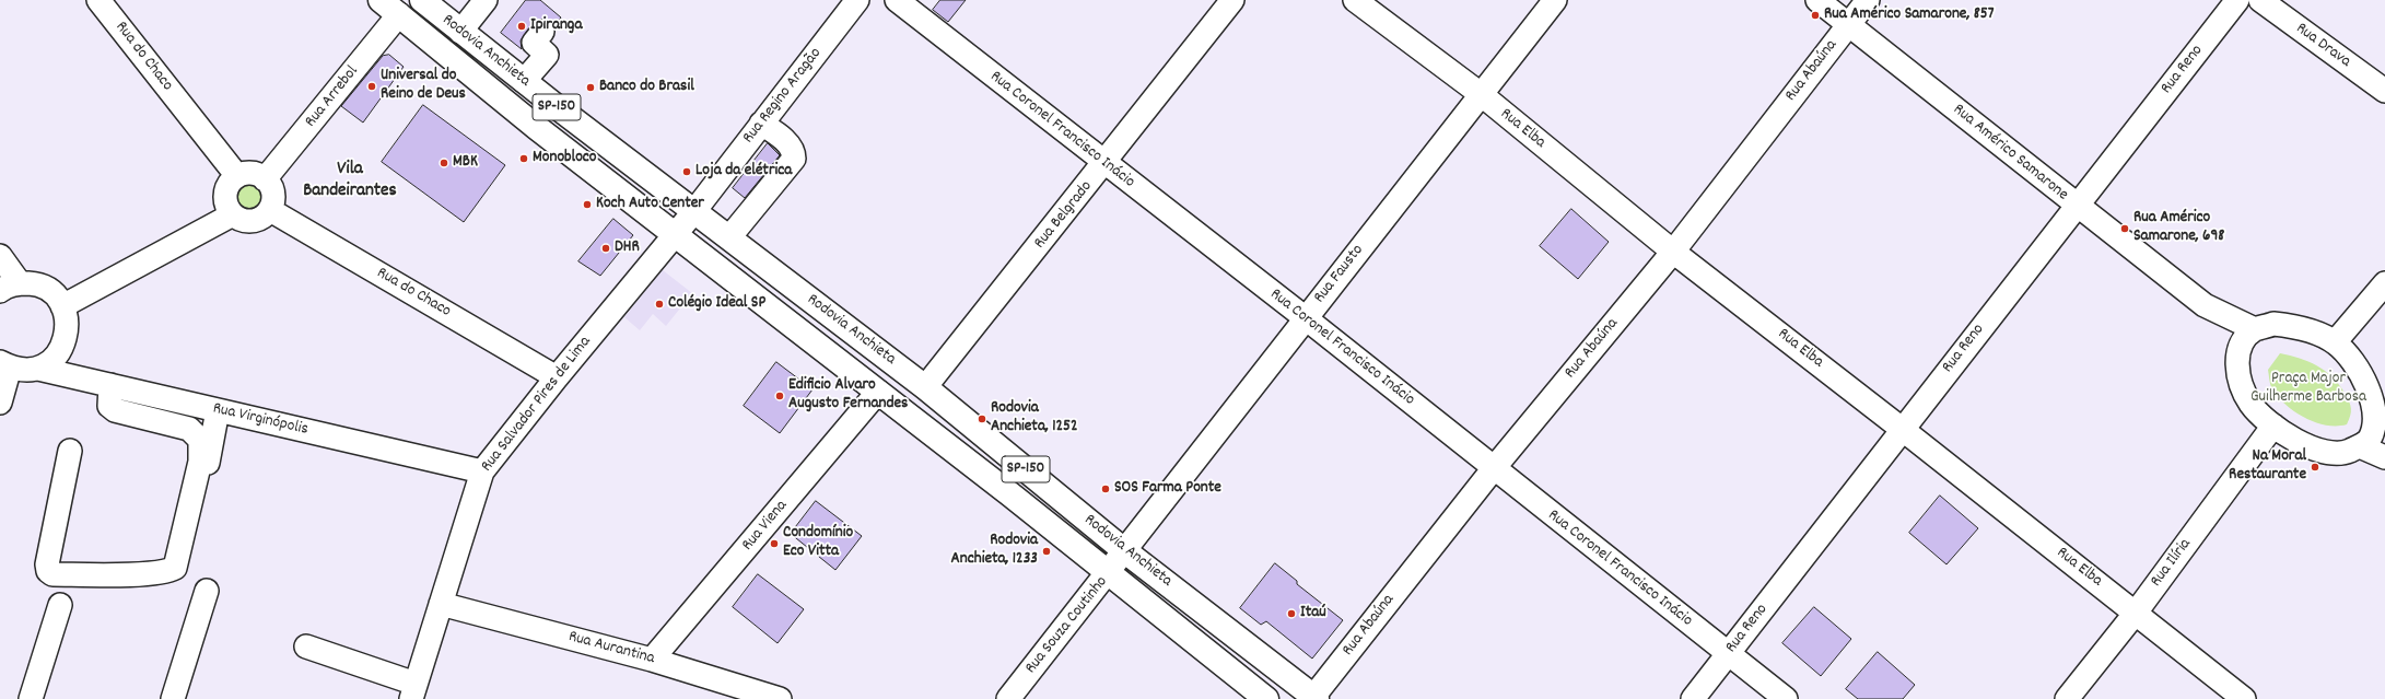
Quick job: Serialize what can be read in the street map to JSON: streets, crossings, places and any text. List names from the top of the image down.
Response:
{
  "streets": {
    "highway": ["Rodovia Anchieta", "SP-150"],
    "street": [
      "Rua Drava",
      "Rua do Chaco",
      "Rua Reno",
      "Rua Abaúna",
      "Rua Regino Aragão",
      "Rua Arrebol",
      "Rua Elba",
      "Rua Coronel Francisco Inácio",
      "Rua Américo Samarone",
      "Rua Belgrado",
      "Rua Fausto",
      "Rua Salvador Pires de Lima",
      "Rua Virginópolis",
      "Rua Viena",
      "Rua Ilíria",
      "Rua Souza Coutinho",
      "Rua Aurantina"
    ]
  },
  "crossings": [
    ["Rodovia Anchieta", "Rua Abaúna"],
    ["Rodovia Anchieta", "Rua Regino Aragão"],
    ["Rodovia Anchieta", "Rua Arrebol"],
    ["Rodovia Anchieta", "Rua Belgrado"],
    ["Rodovia Anchieta", "Rua Fausto"],
    ["Rodovia Anchieta", "Rua Salvador Pires de Lima"],
    ["Rodovia Anchieta", "Rua Viena"],
    ["Rodovia Anchieta", "Rua Souza Coutinho"],
    ["Rua do Chaco", "Rua Arrebol"],
    ["Rua do Chaco", "Rua Salvador Pires de Lima"],
    ["Rua Reno", "Rua Elba"],
    ["Rua Reno", "Rua Coronel Francisco Inácio"],
    ["Rua Reno", "Rua Américo Samarone"],
    ["Rua Abaúna", "Rua Elba"],
    ["Rua Abaúna", "Rua Coronel Francisco Inácio"],
    ["Rua Abaúna", "Rua Américo Samarone"],
    ["Rua Regino Aragão", "Rua Salvador Pires de Lima"],
    ["Rua Elba", "Rua Fausto"],
    ["Rua Elba", "Rua Ilíria"],
    ["Rua Coronel Francisco Inácio", "Rua Belgrado"],
    ["Rua Coronel Francisco Inácio", "Rua Fausto"],
    ["Rua Américo Samarone", "Rua Ilíria"],
    ["Rua Fausto", "Rua Souza Coutinho"],
    ["Rua Salvador Pires de Lima", "Rua Virginópolis"],
    ["Rua Salvador Pires de Lima", "Rua Aurantina"],
    ["Rua Viena", "Rua Aurantina"]
  ],
  "districts": ["Vila Bandeirantes"],
  "parks": ["Praça Major Guilherme Barbosa"],
  "places": [
    "Rua Américo Samarone, 857",
    "Ipiranga",
    "Universal do Reino de Deus",
    "Banco do Brasil",
    "Monobloco",
    "MBK",
    "Loja da elétrica",
    "Koch Auto Center",
    "Rua Américo Samarone, 698",
    "DHR",
    "Colégio Ideal SP",
    "Edificio Alvaro Augusto Fernandes",
    "Rodovia Anchieta, 1252",
    "Na Moral Restaurante",
    "SOS Farma Ponte",
    "Condomínio Eco Vitta",
    "Rodovia Anchieta, 1233",
    "Itaú"
  ]
}
